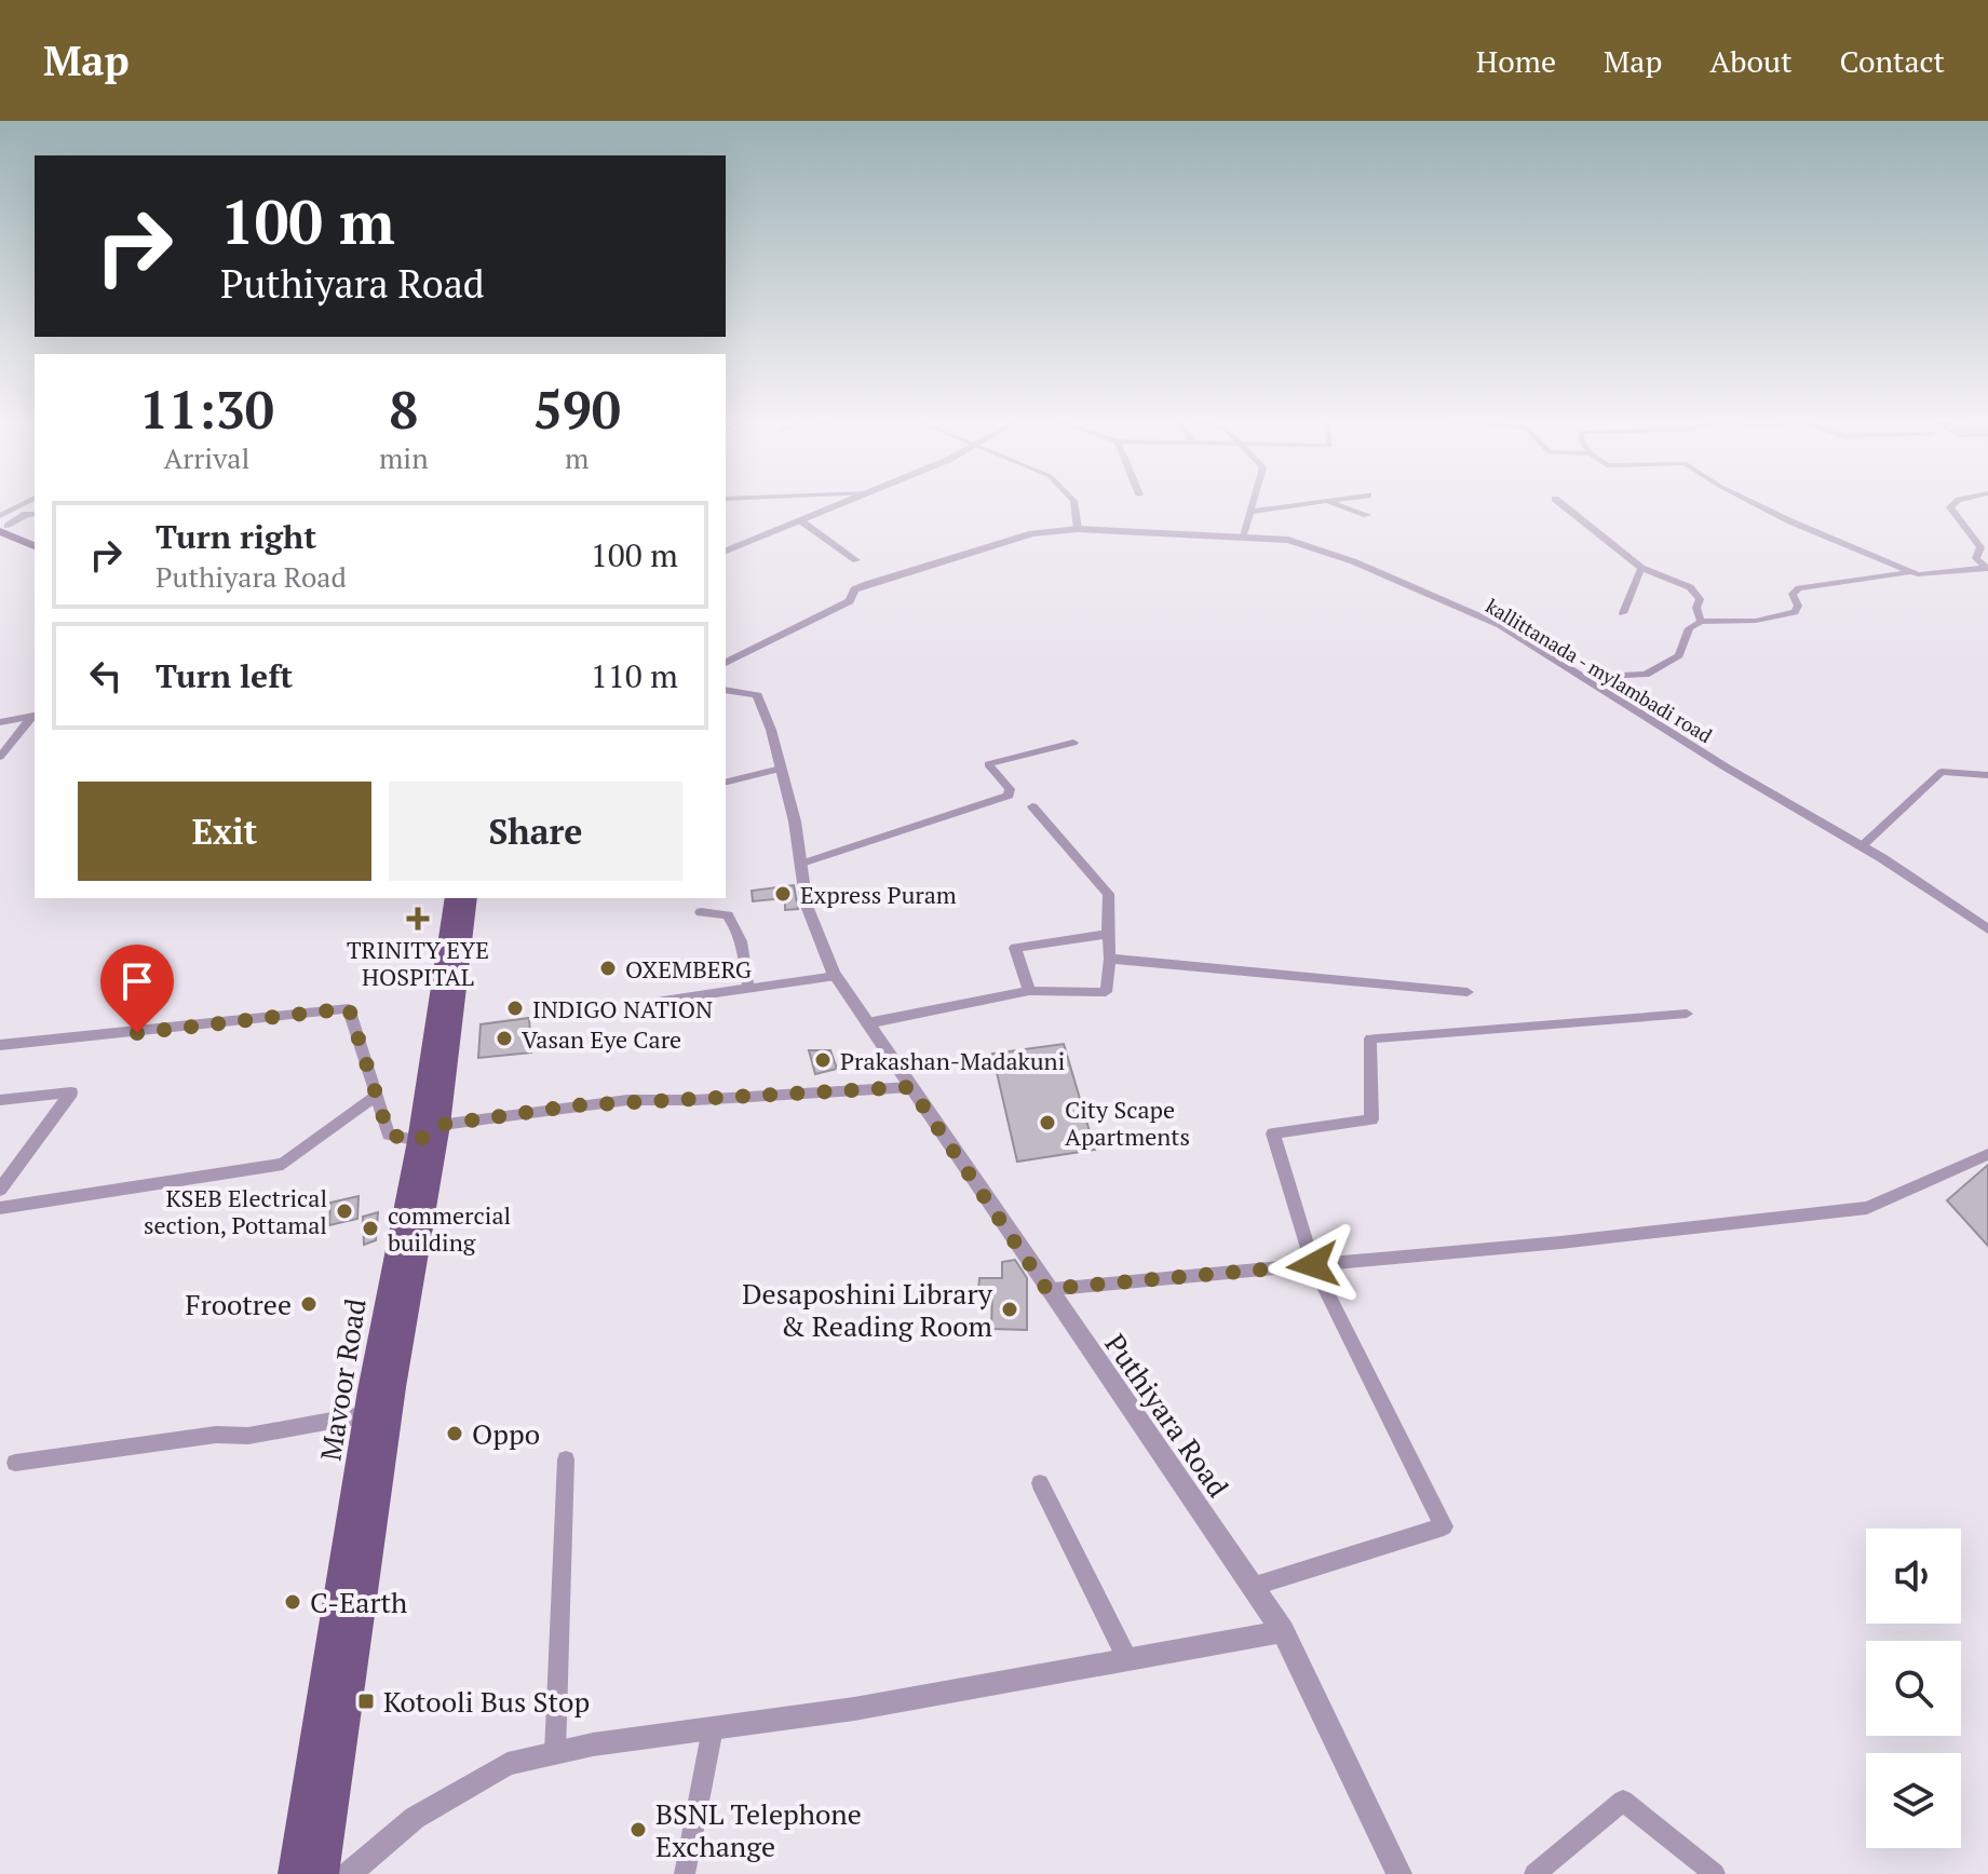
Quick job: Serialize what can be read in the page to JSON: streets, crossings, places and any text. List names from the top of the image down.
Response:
{
  "streets": {
    "main road": ["Mavoor Road"],
    "street": ["kallittanada - mylambadi road", "Puthiyara Road"]
  },
  "places": {
    "other": [
      "Express Puram",
      "OXEMBERG",
      "INDIGO NATION",
      "Vasan Eye Care",
      "Prakashan-Madakuni",
      "City Scape Apartments",
      "KSEB Electrical section, Pottamal",
      "commercial building",
      "Frootree",
      "Desaposhini Library & Reading Room",
      "Oppo",
      "C-Earth",
      "BSNL Telephone Exchange"
    ],
    "health": ["TRINITY EYE HOSPITAL"],
    "transit": ["Kotooli Bus Stop"]
  },
  "page": {
    "header": "Map",
    "nav": [
      "Home",
      "Map",
      "About",
      "Contact"
    ],
    "turn": ["100 m", "Puthiyara Road"],
    "eta": [
      "11:30",
      "Arrival",
      "8",
      "min",
      "590",
      "m"
    ],
    "list": [
      {
        "name": "Turn right",
        "note": "Puthiyara Road",
        "value": "100 m"
      },
      {
        "name": "Turn left",
        "value": "110 m"
      }
    ],
    "buttons": ["Exit", "Share"]
  }
}
